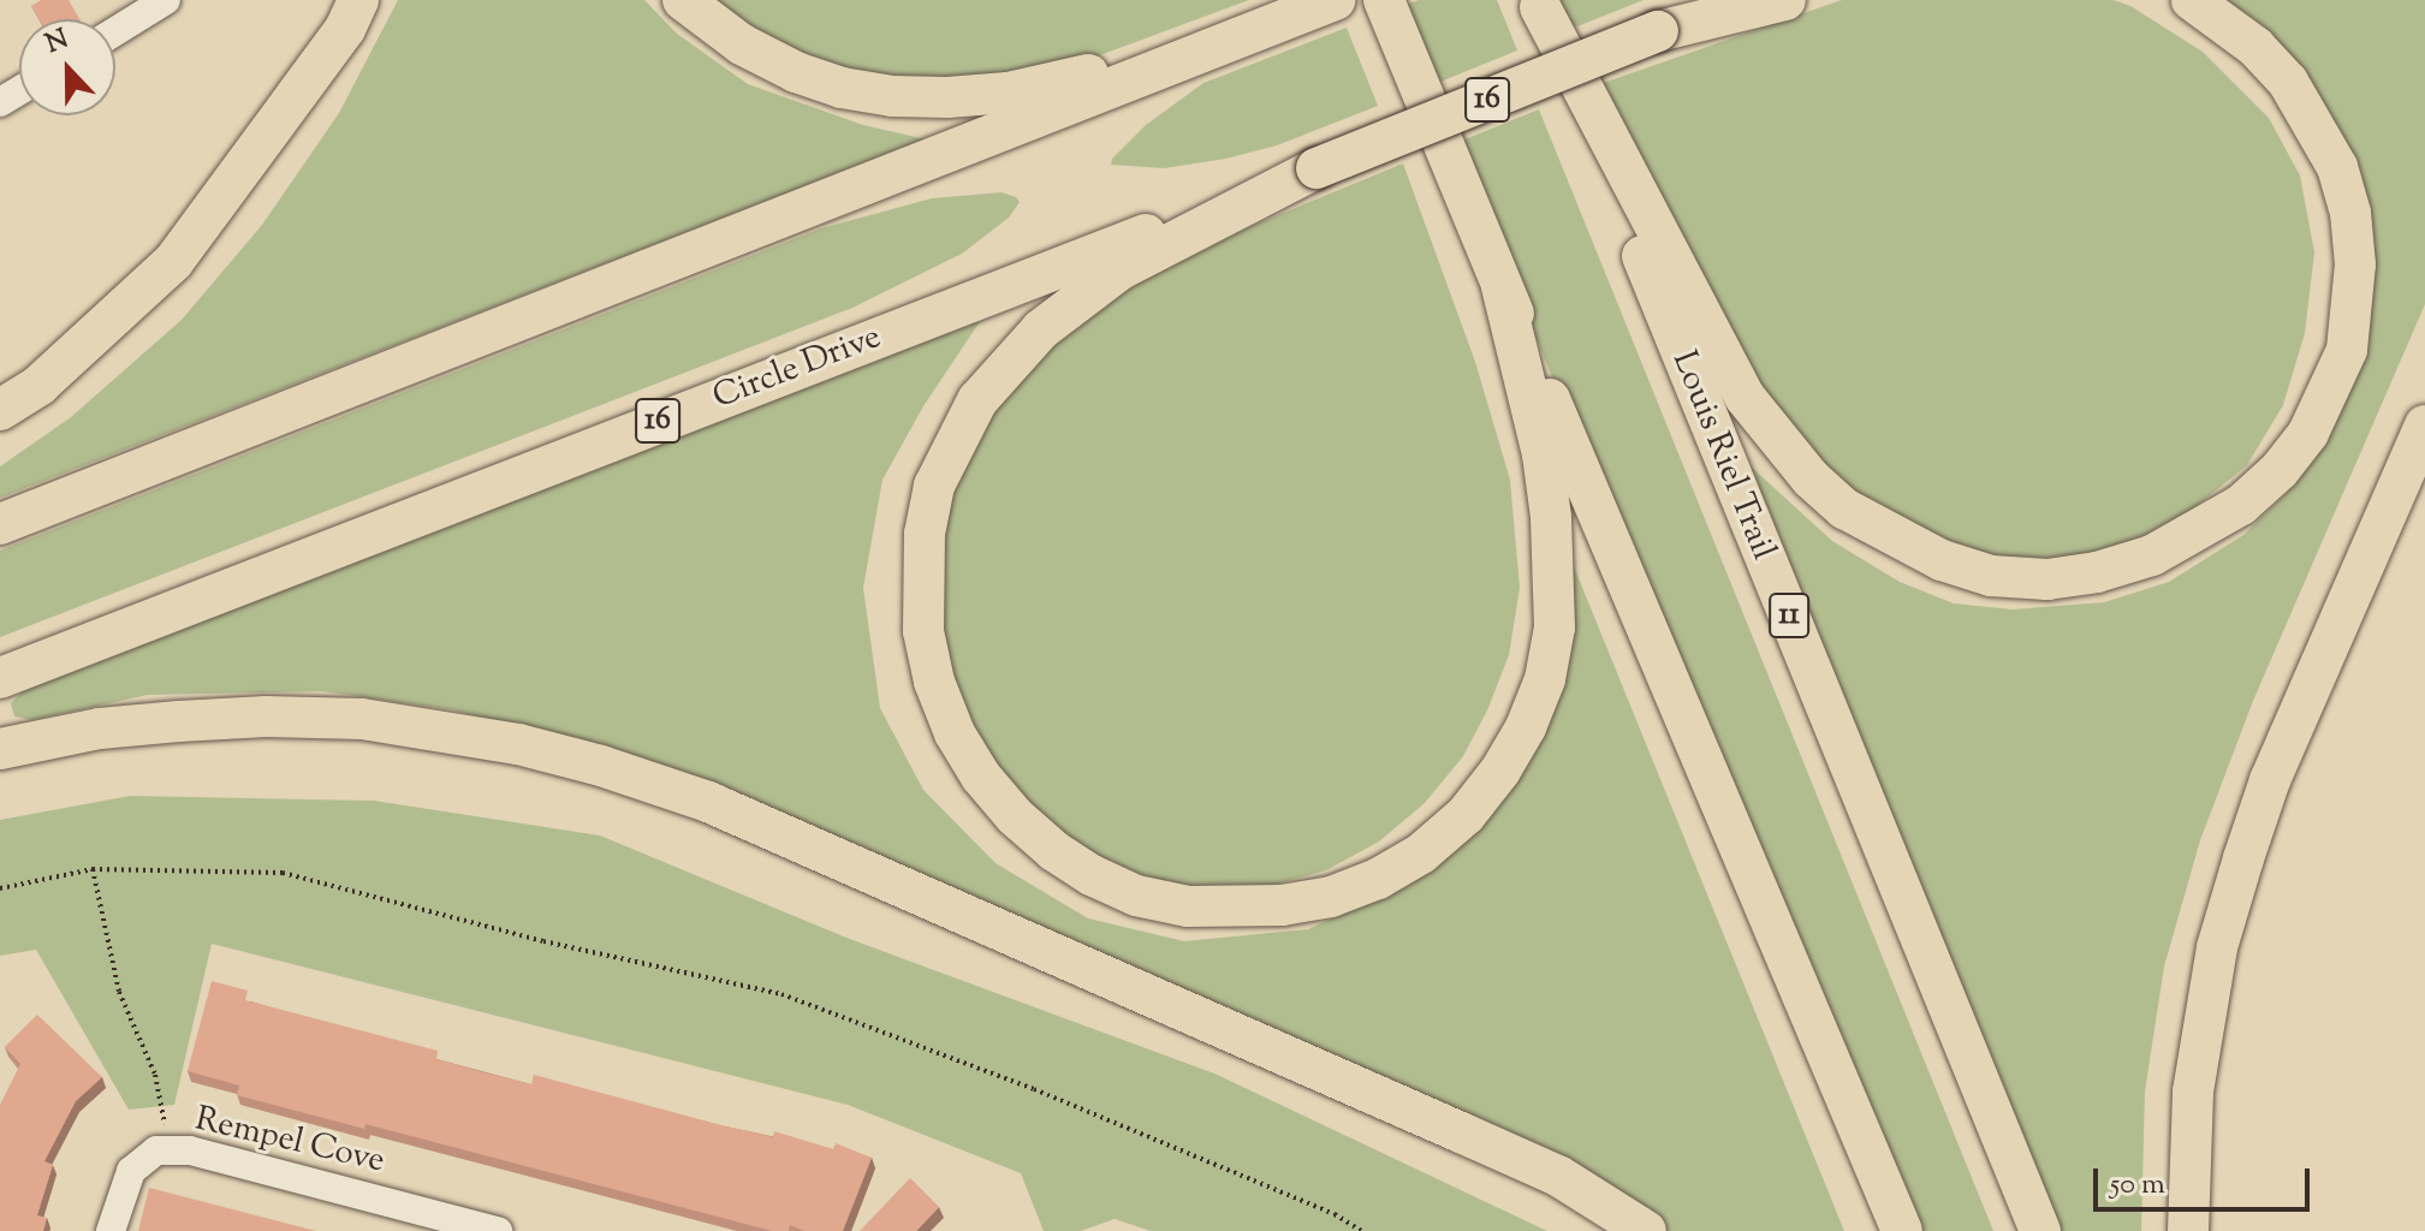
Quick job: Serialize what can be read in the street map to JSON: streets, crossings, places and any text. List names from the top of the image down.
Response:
{
  "streets": {
    "highway": [
      "16",
      "Circle Drive",
      "Louis Riel Trail",
      "11"
    ],
    "street": ["Rempel Cove"]
  },
  "crossings": [
    ["16", "Circle Drive"]
  ],
  "scale_bar": "50 m",
  "north": "top"
}
